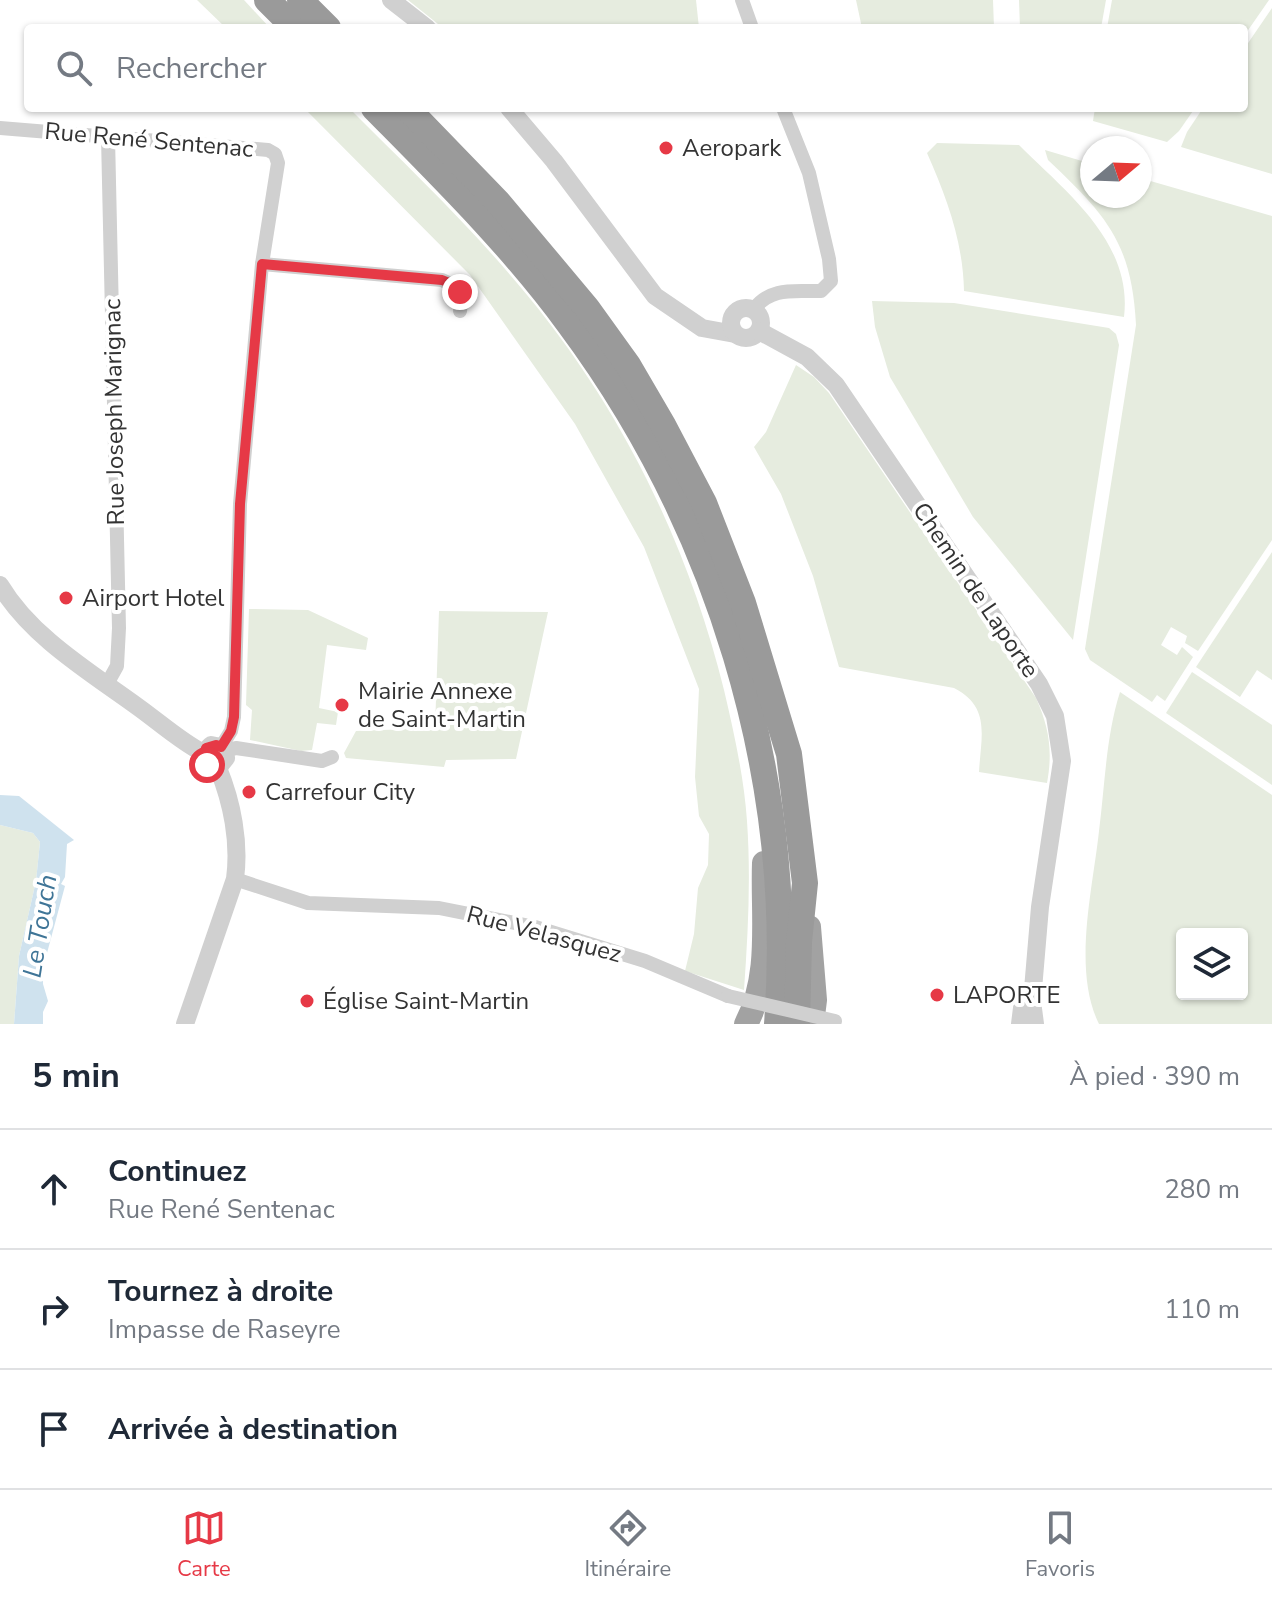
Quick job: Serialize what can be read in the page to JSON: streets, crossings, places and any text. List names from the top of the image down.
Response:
{
  "streets": {
    "street": [
      "Rue René Sentenac",
      "Rue Joseph Marignac",
      "Chemin de Laporte",
      "Rue Velasquez"
    ]
  },
  "crossings": [
    ["Rue René Sentenac", "Rue Joseph Marignac"]
  ],
  "water": ["Le Touch"],
  "places": [
    "Aeropark",
    "Airport Hotel",
    "Mairie Annexe de Saint-Martin",
    "Carrefour City",
    "LAPORTE",
    "Église Saint-Martin"
  ],
  "north": "right",
  "page": {
    "search": "Rechercher",
    "heading": ["5 min", "À pied · 390 m"],
    "list": [
      ["Continuez", "Rue René Sentenac", "280 m"],
      ["Tournez à droite", "Impasse de Raseyre", "110 m"],
      "Arrivée à destination"
    ],
    "nav": ["Carte", "Itinéraire", "Favoris"]
  }
}
